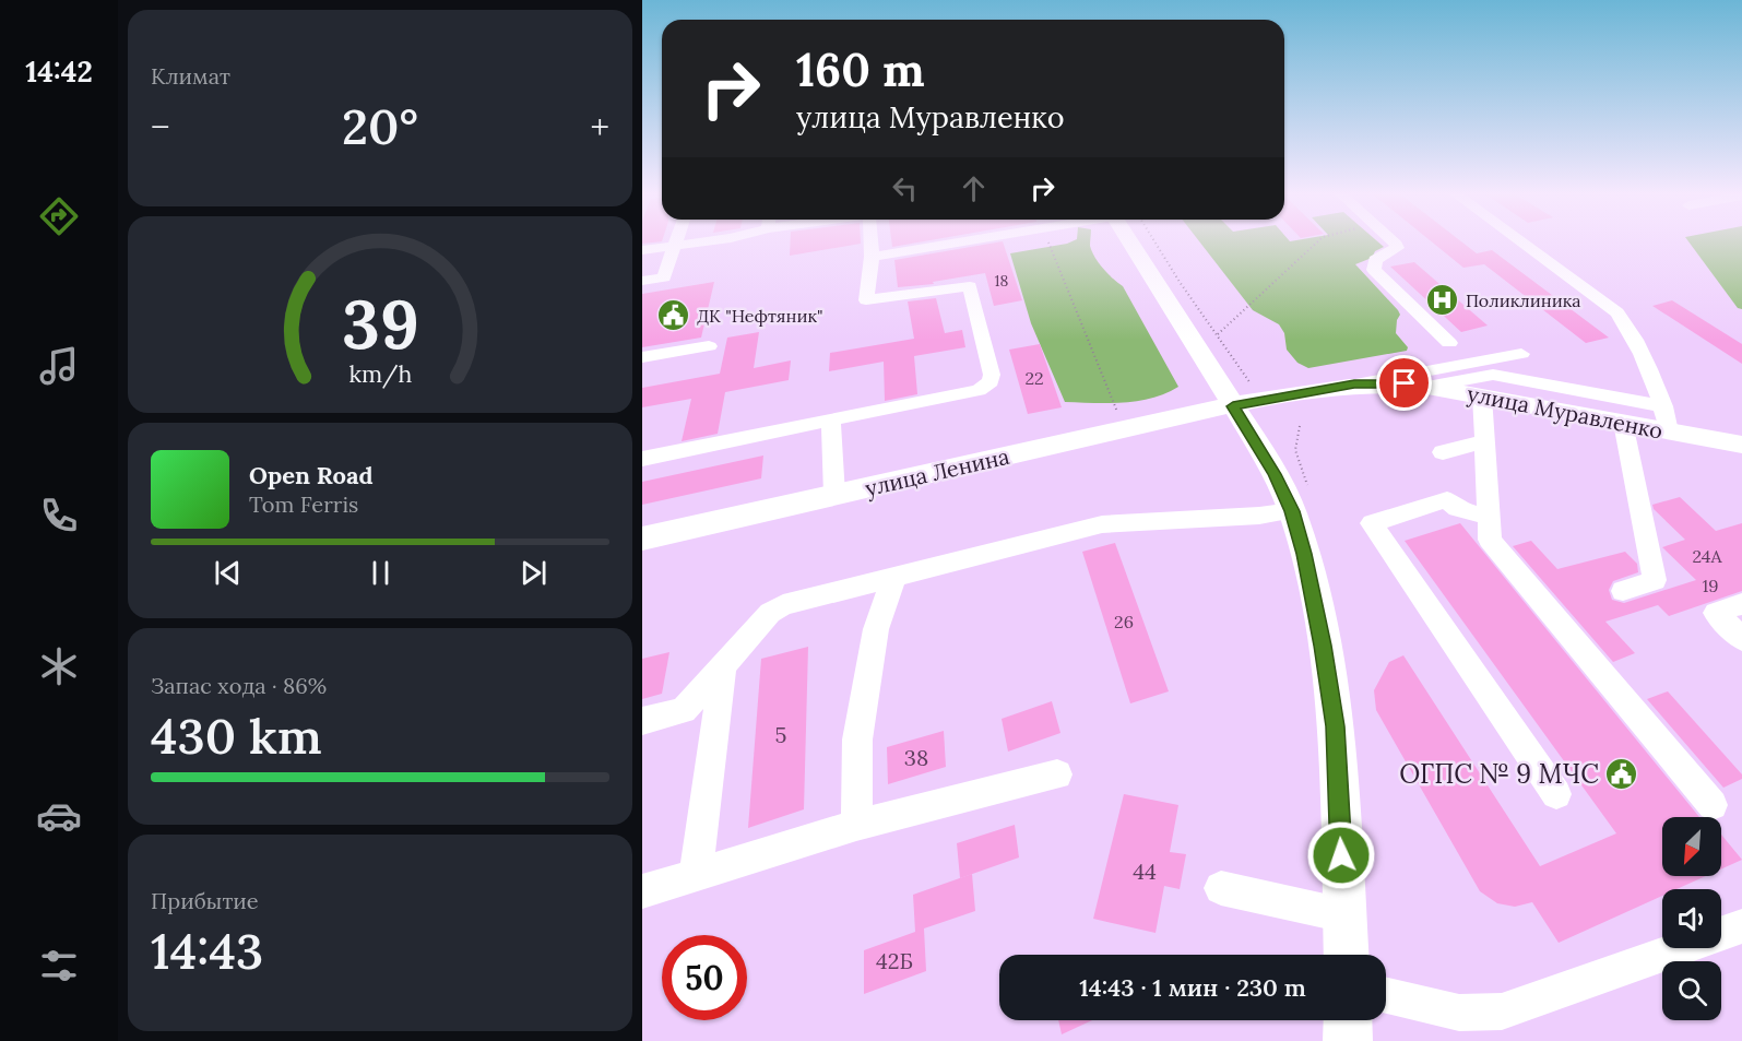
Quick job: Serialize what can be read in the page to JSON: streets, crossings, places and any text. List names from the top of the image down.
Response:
{
  "streets": {
    "main road": ["улица Муравленко", "улица Ленина"]
  },
  "crossings": [
    ["улица Муравленко", "улица Ленина"]
  ],
  "places": {
    "hospital": ["Поликлиника"],
    "public building": ["ДК \"Нефтяник\"", "ОГПС № 9 МЧС"]
  },
  "house_numbers": [
    "18",
    "22",
    "24А",
    "19",
    "26",
    "5",
    "38",
    "44",
    "42Б"
  ],
  "north": "bottom left",
  "page": {
    "tabs": "14:42",
    "tile": [
      "Климат",
      ["Запас хода · 86%", "430 km"],
      ["Прибытие", "14:43"]
    ],
    "turn": ["160 m", "улица Муравленко"],
    "heat": ["−", "20°", "+"],
    "song": ["Open Road", "Tom Ferris"],
    "limit": "50",
    "trip": "14:43 · 1 мин · 230 m",
    "gauge": ["39", "km/h"]
  }
}
